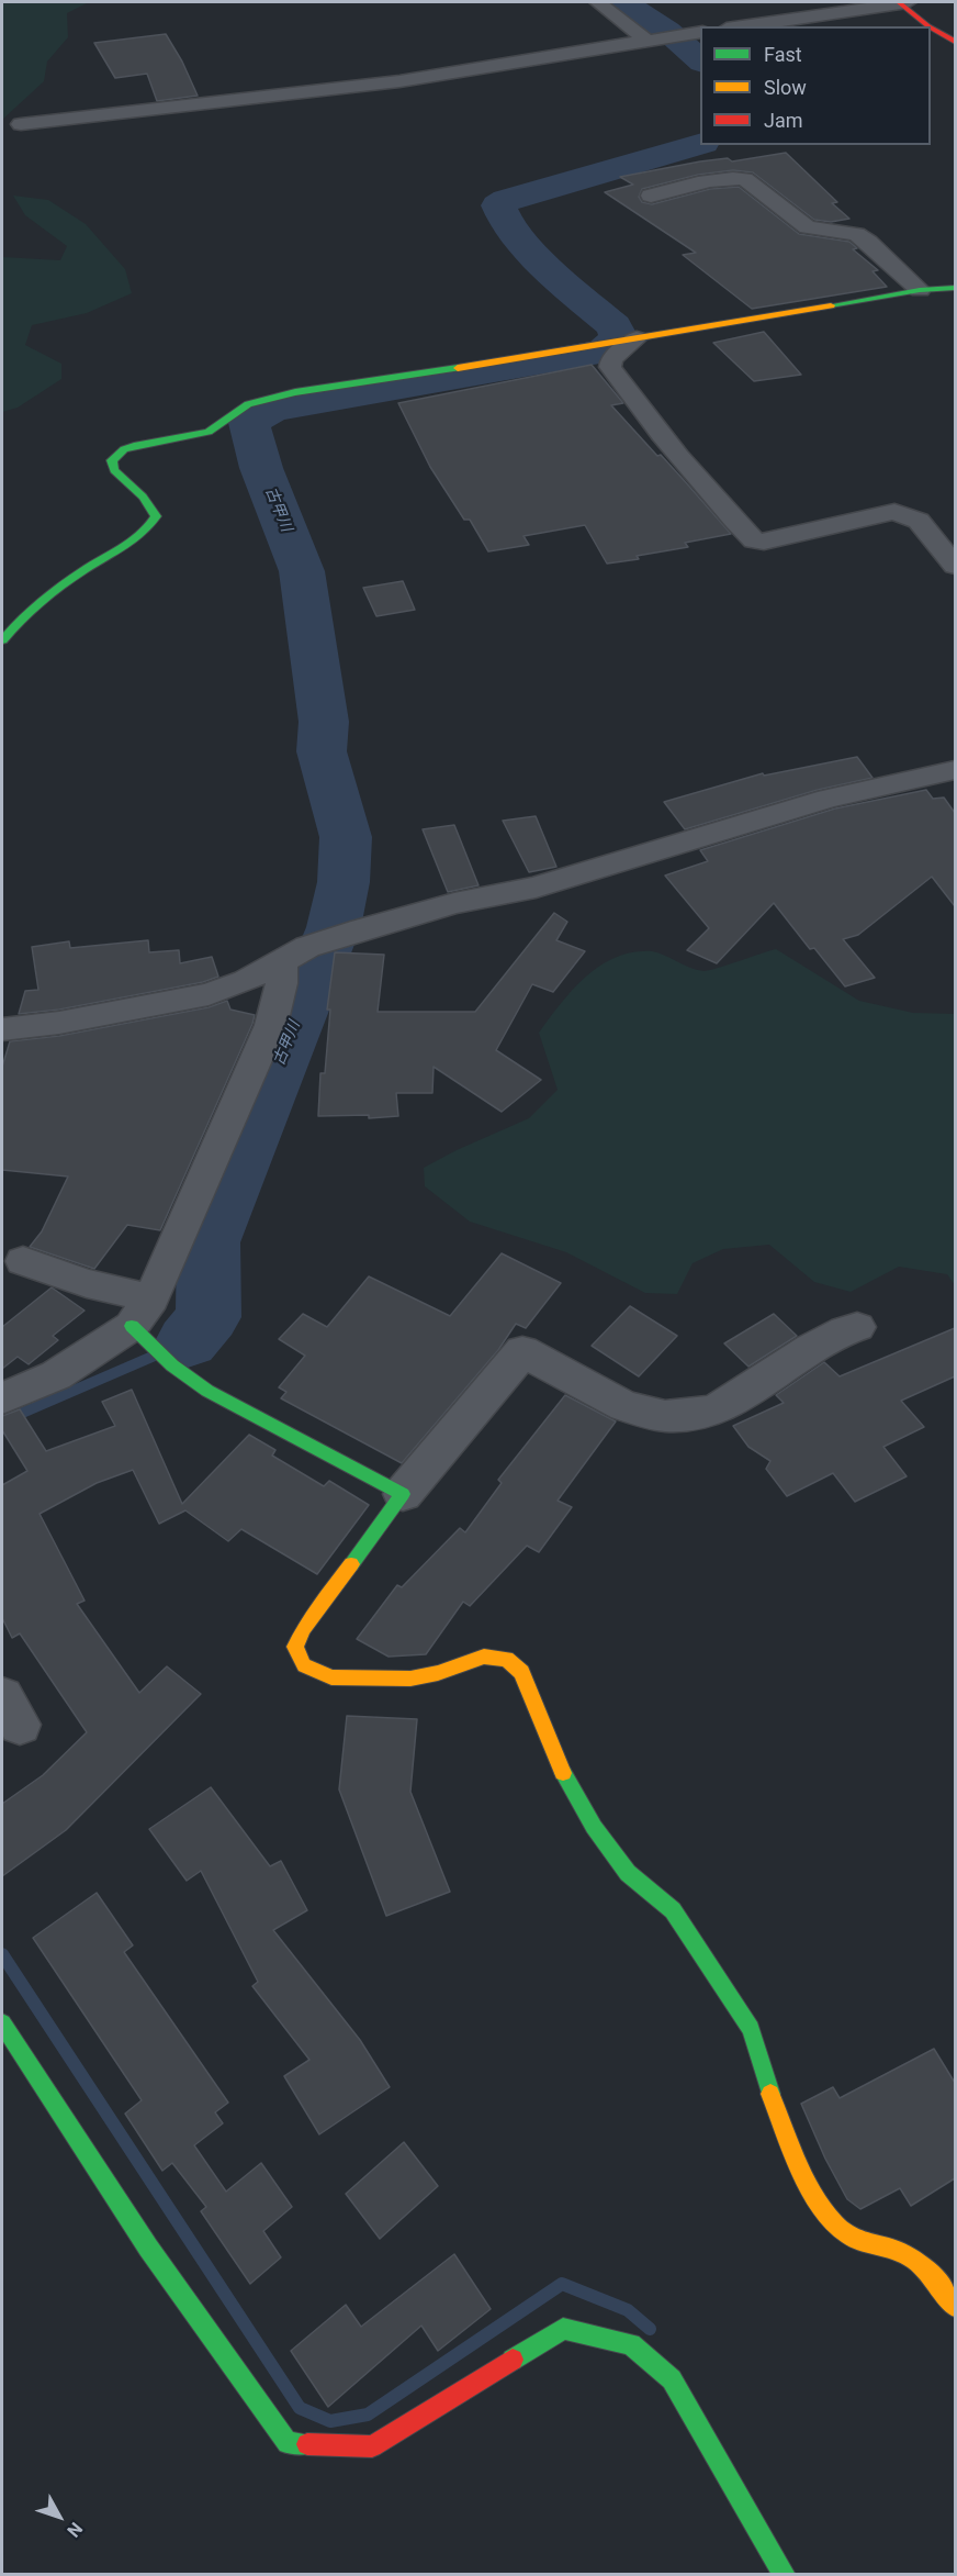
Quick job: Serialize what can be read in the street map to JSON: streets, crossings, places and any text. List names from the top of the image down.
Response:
{
  "water": ["古甲川"],
  "legend": ["Fast", "Slow", "Jam"],
  "north": "bottom right"
}
